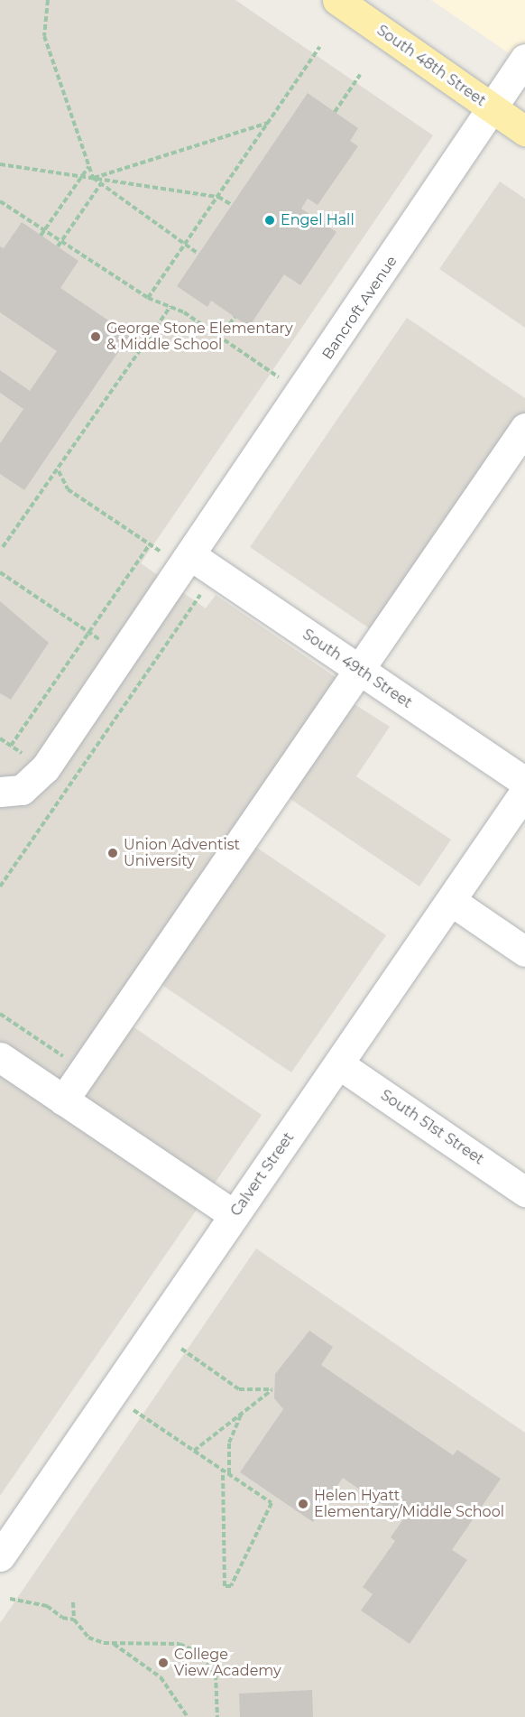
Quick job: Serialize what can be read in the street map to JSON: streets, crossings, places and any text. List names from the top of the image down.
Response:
{
  "streets": {
    "main road": ["South 48th Street"],
    "street": [
      "Bancroft Avenue",
      "South 49th Street",
      "South 51st Street",
      "Calvert Street"
    ]
  },
  "crossings": [
    ["South 48th Street", "Bancroft Avenue"],
    ["Bancroft Avenue", "South 49th Street"],
    ["South 51st Street", "Calvert Street"]
  ],
  "places": [
    "Engel Hall",
    "George Stone Elementary & Middle School",
    "Union Adventist University",
    "Helen Hyatt Elementary/Middle School",
    "College View Academy"
  ]
}
